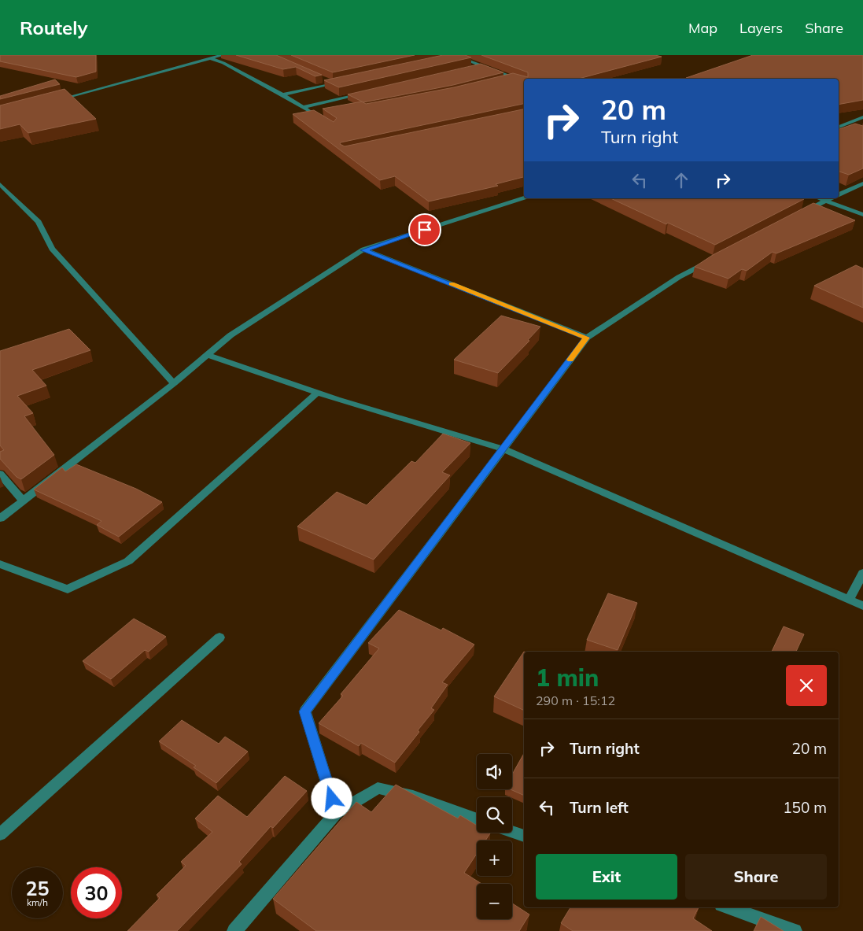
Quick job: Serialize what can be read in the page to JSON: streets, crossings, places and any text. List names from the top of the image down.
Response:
{
  "page": {
    "header": "Routely",
    "nav": ["Map", "Layers", "Share"],
    "turn": ["20 m", "Turn right"],
    "heading": ["1 min", "290 m · 15:12"],
    "list": [
      {
        "name": "Turn right",
        "value": "20 m"
      },
      {
        "name": "Turn left",
        "value": "150 m"
      }
    ],
    "map_buttons": ["+", "−"],
    "buttons": ["Exit", "Share"],
    "speed": "25 km/h",
    "limit": "30"
  }
}
